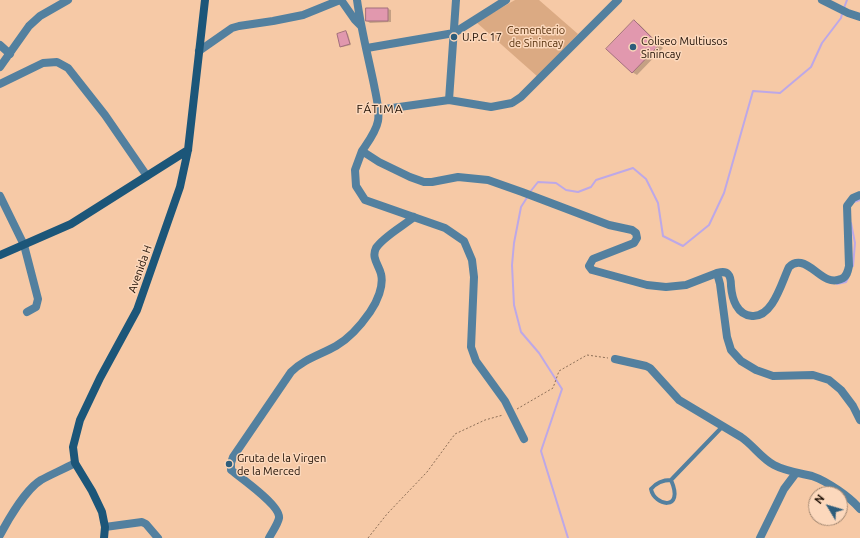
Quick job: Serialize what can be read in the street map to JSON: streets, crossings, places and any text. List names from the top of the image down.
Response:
{
  "streets": {
    "street": ["Avenida H"]
  },
  "districts": ["FÁTIMA"],
  "parks": ["Cementerio de Sinincay"],
  "places": ["U.P.C 17", "Coliseo Multiusos Sinincay", "Gruta de la Virgen de la Merced"],
  "north": "top left"
}
